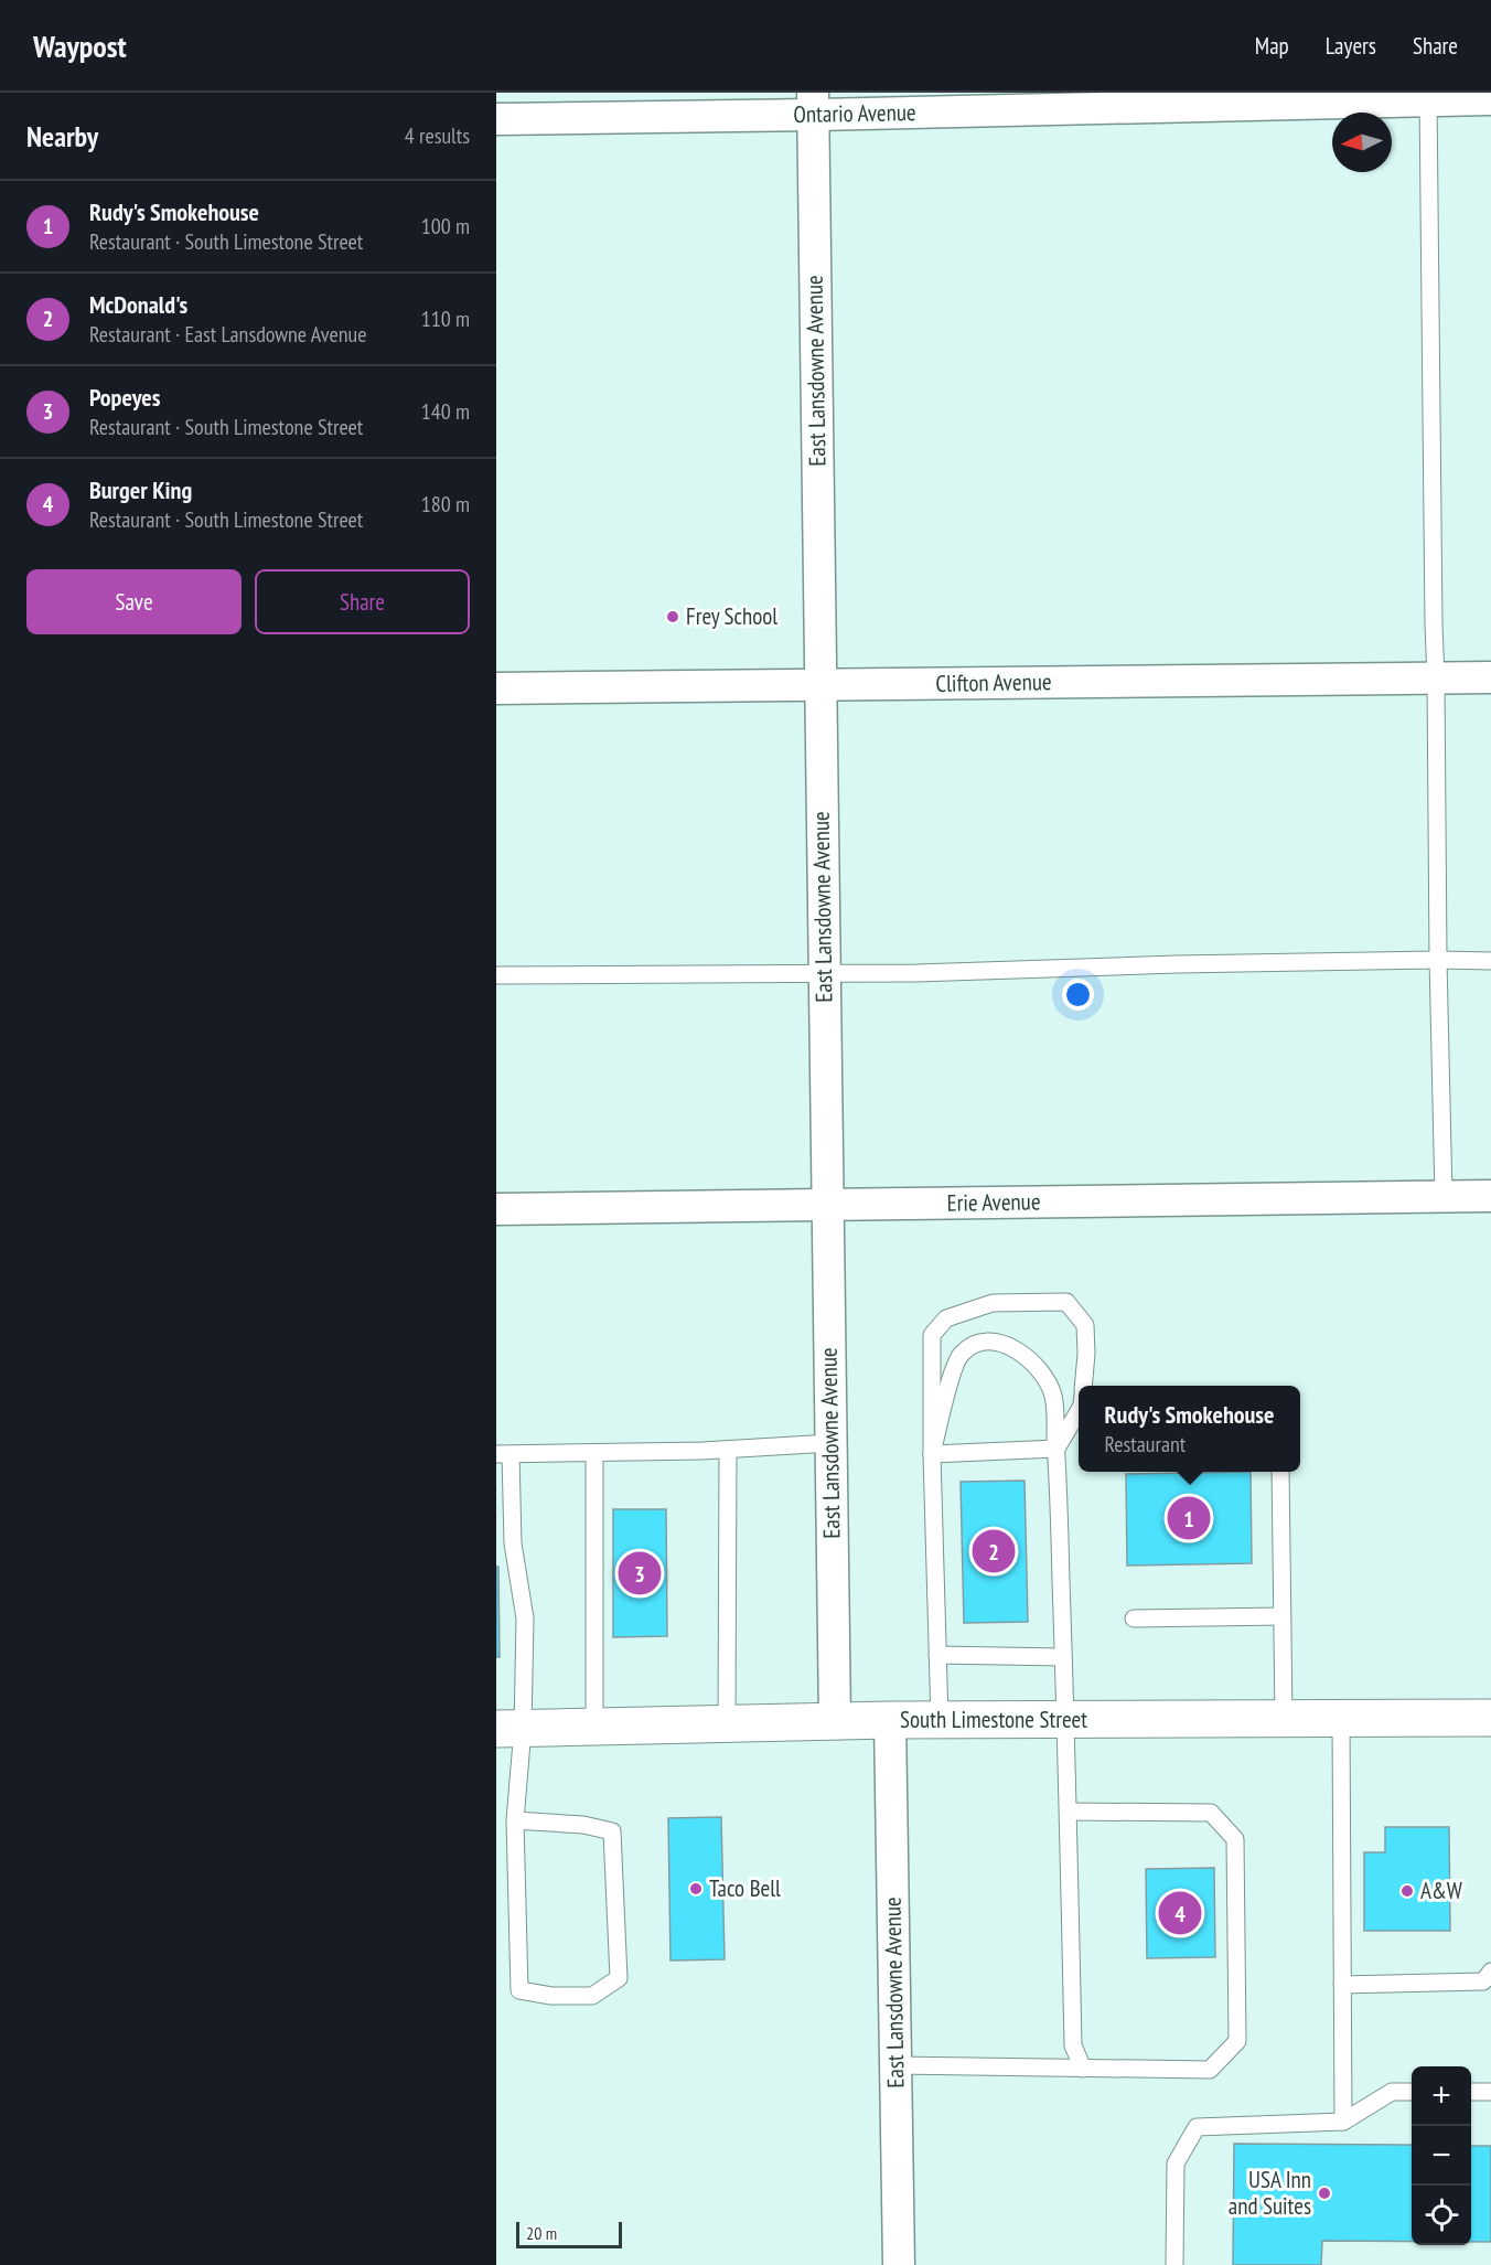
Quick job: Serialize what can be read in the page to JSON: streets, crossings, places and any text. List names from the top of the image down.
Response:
{
  "streets": {
    "main road": ["South Limestone Street"],
    "street": [
      "Ontario Avenue",
      "East Lansdowne Avenue",
      "Clifton Avenue",
      "Erie Avenue"
    ]
  },
  "crossings": [
    ["Ontario Avenue", "East Lansdowne Avenue"],
    ["East Lansdowne Avenue", "Clifton Avenue"],
    ["East Lansdowne Avenue", "Erie Avenue"],
    ["East Lansdowne Avenue", "South Limestone Street"]
  ],
  "places": [
    "Frey School",
    "Taco Bell",
    "A&W",
    "USA Inn and Suites"
  ],
  "scale_bar": "20 m",
  "north": "left",
  "page": {
    "header": "Waypost",
    "nav": ["Map", "Layers", "Share"],
    "heading": ["Nearby", "4 results"],
    "list": [
      {
        "mark": "1",
        "name": "Rudy's Smokehouse",
        "note": "Restaurant · South Limestone Street",
        "value": "100 m"
      },
      {
        "mark": "2",
        "name": "McDonald's",
        "note": "Restaurant · East Lansdowne Avenue",
        "value": "110 m"
      },
      {
        "mark": "3",
        "name": "Popeyes",
        "note": "Restaurant · South Limestone Street",
        "value": "140 m"
      },
      {
        "mark": "4",
        "name": "Burger King",
        "note": "Restaurant · South Limestone Street",
        "value": "180 m"
      }
    ],
    "buttons": ["Save", "Share"],
    "popup": ["Rudy's Smokehouse", "Restaurant"],
    "pins": [
      "1",
      "2",
      "3",
      "4"
    ],
    "map_buttons": ["+", "−"],
    "scale": "20 m"
  }
}
